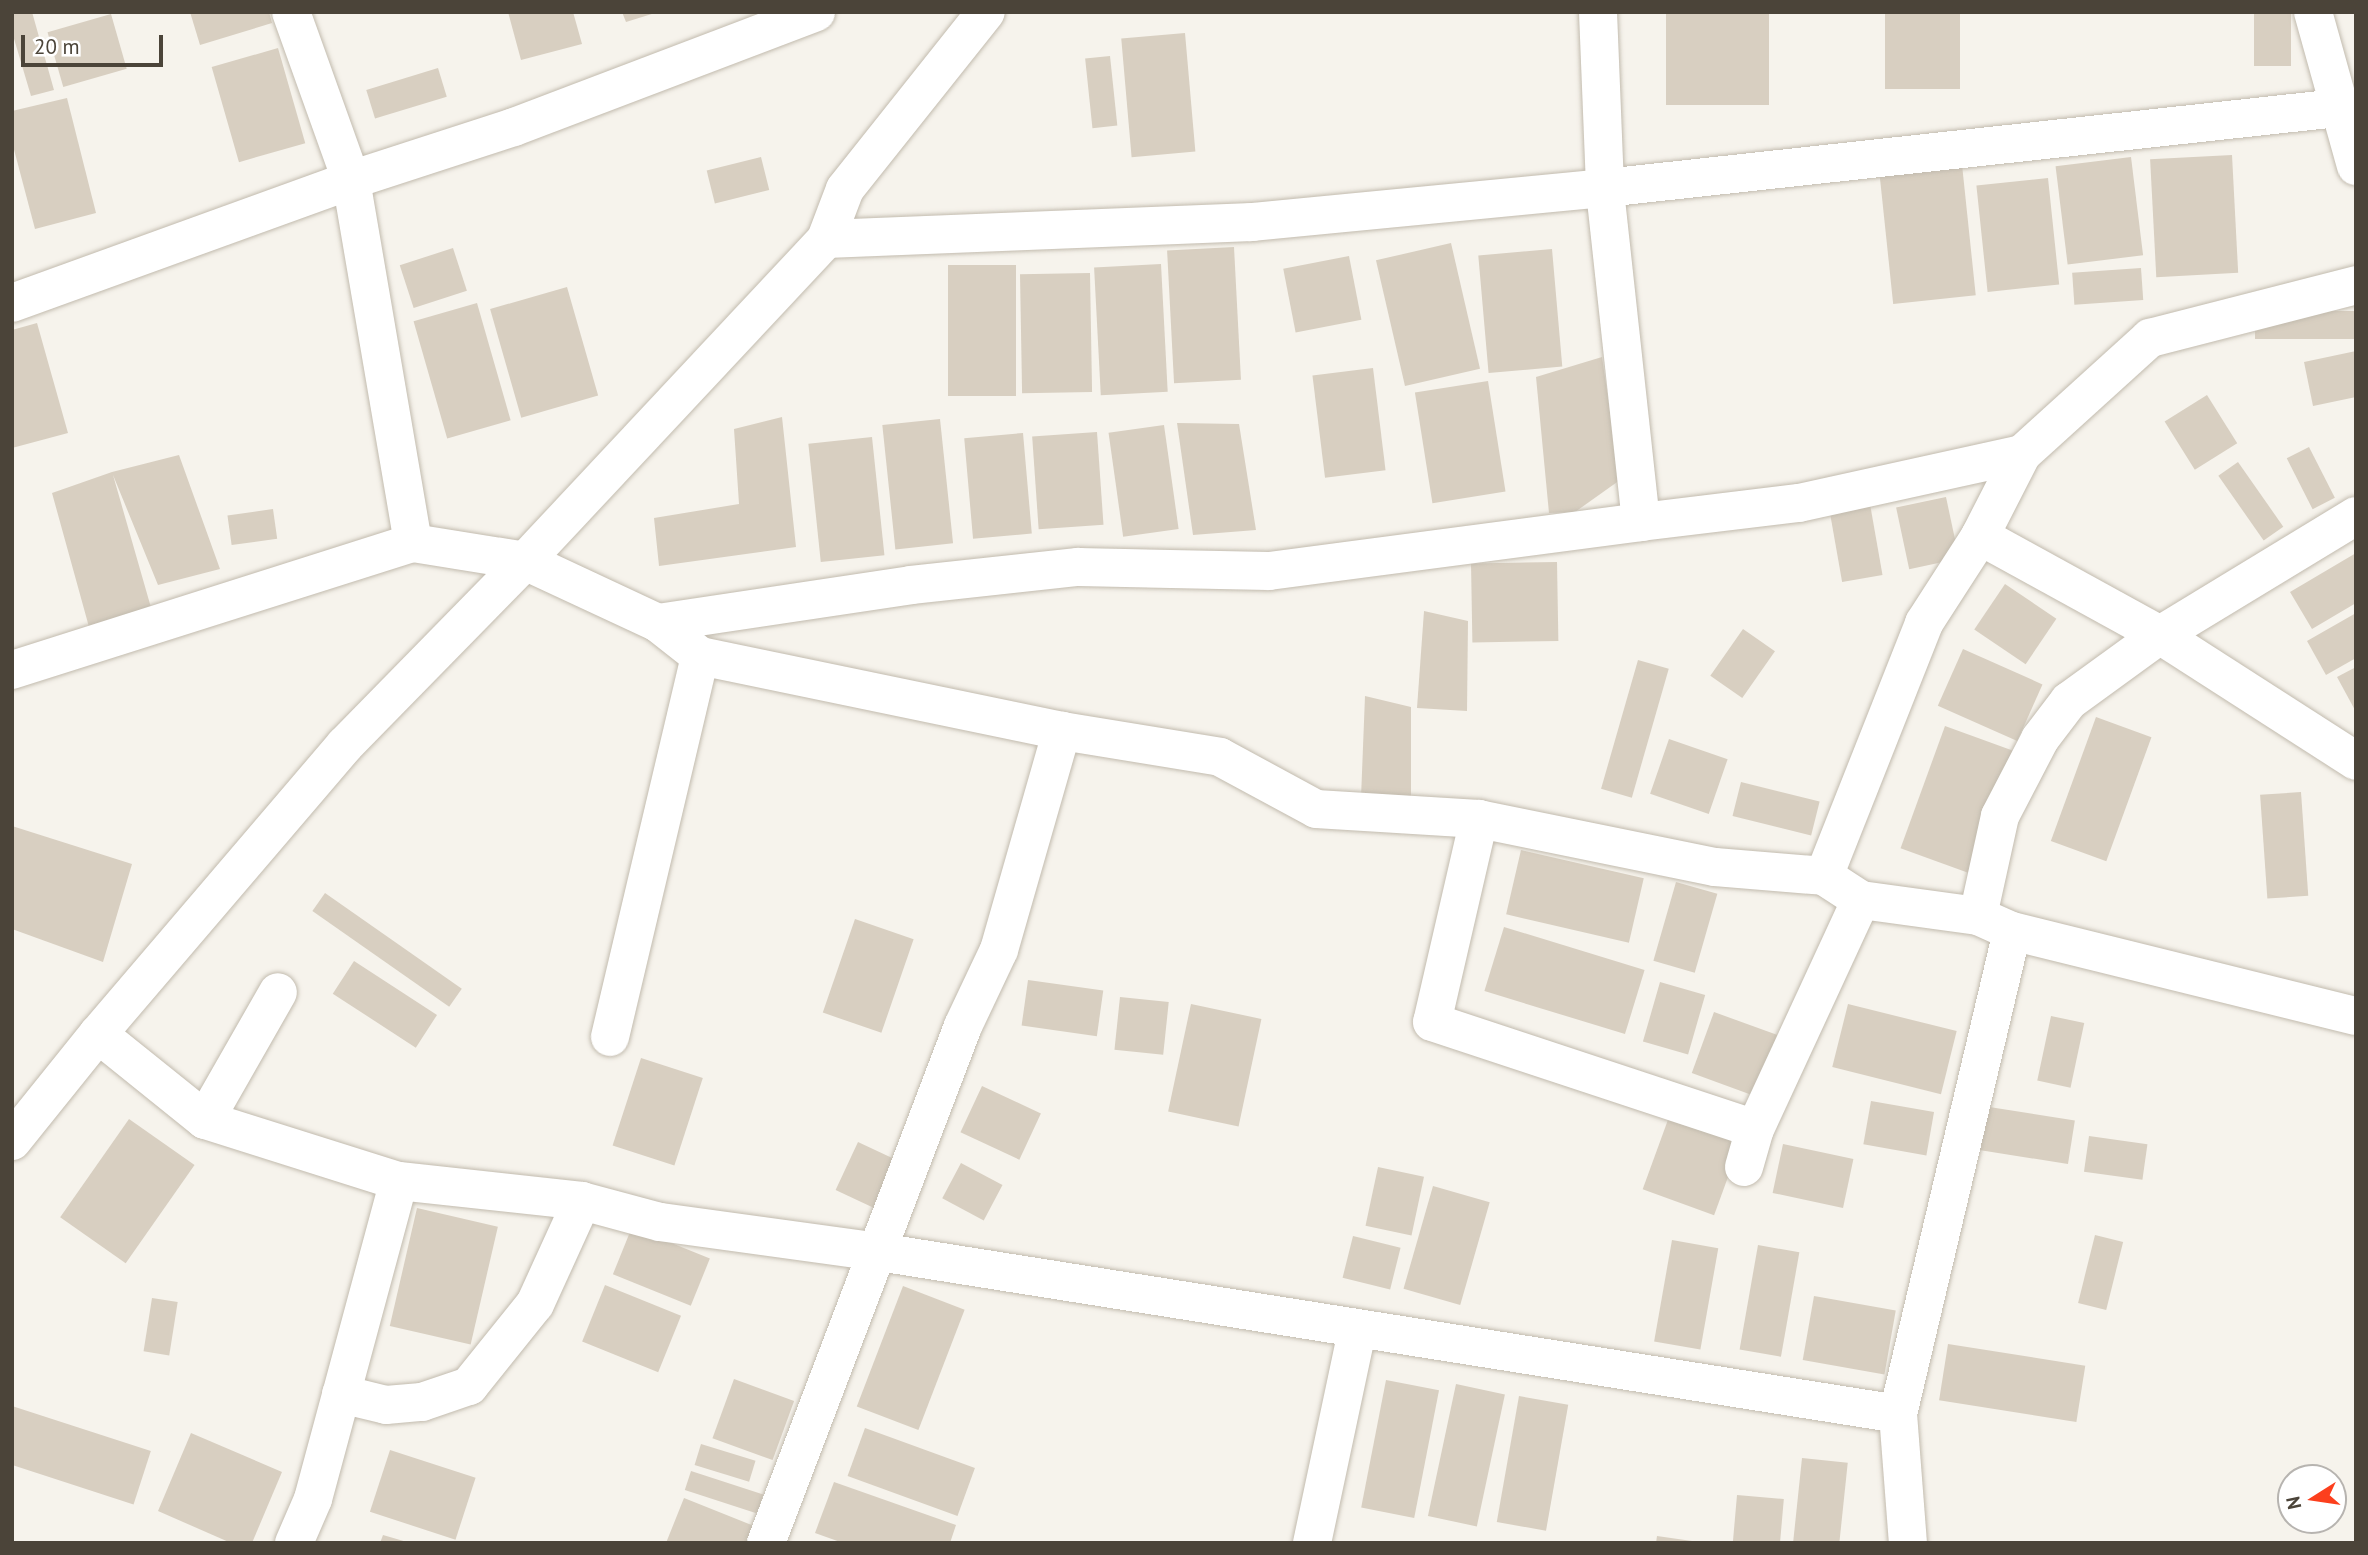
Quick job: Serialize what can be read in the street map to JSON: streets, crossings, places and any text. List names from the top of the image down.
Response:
{
  "scale_bar": "20 m",
  "north": "left"
}
